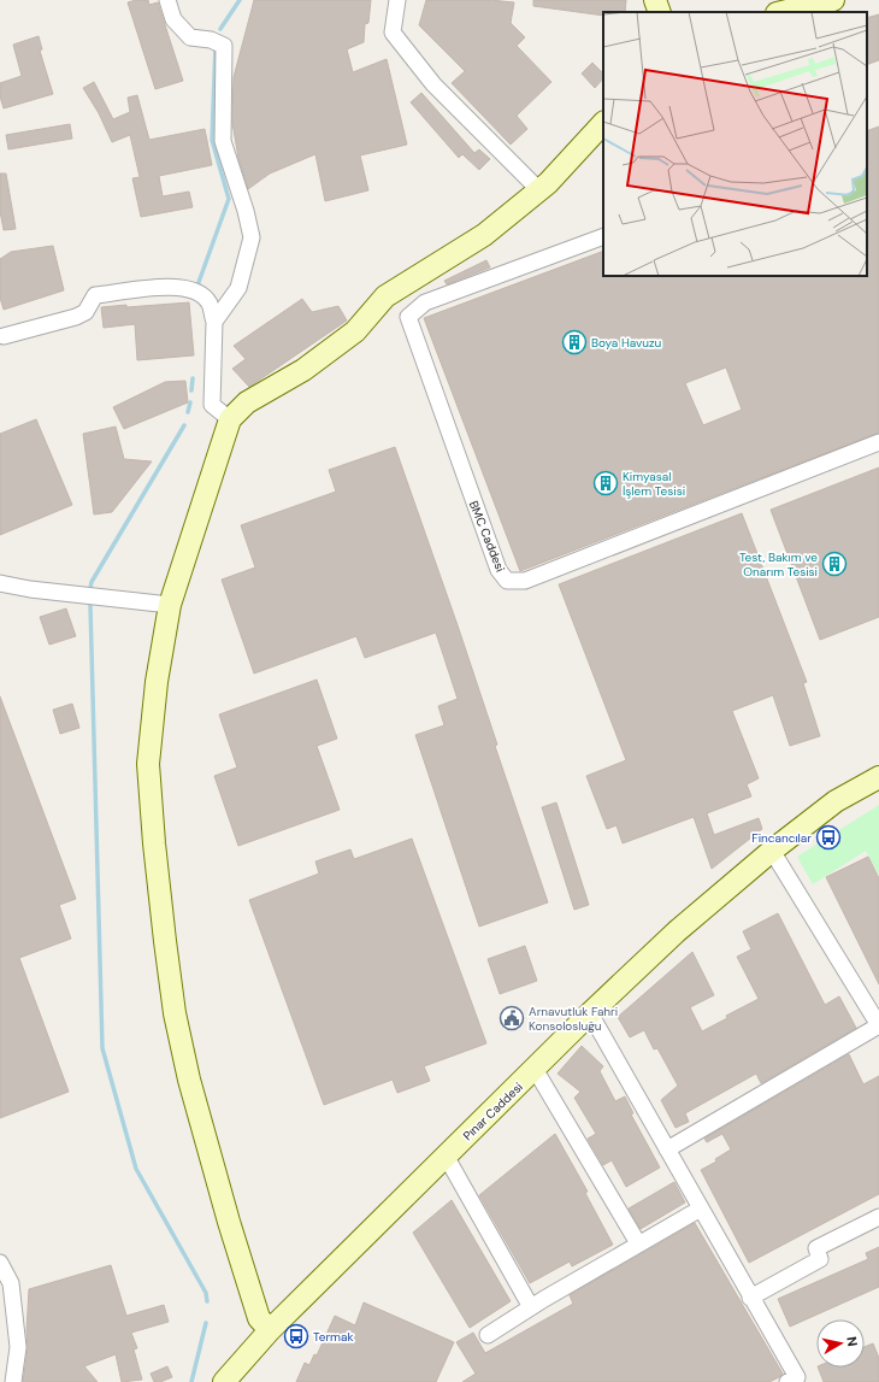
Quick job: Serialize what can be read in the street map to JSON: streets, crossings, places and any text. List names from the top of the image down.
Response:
{
  "streets": {
    "street": ["BMC Caddesi", "Pınar Caddesi"]
  },
  "places": {
    "building": ["Boya Havuzu", "Kimyasal İşlem Tesisi", "Test, Bakım ve Onarım Tesisi"],
    "bus stop": ["Fincancılar", "Termak"],
    "public building": ["Arnavutluk Fahri Konsolosluğu"]
  },
  "north": "right"
}
